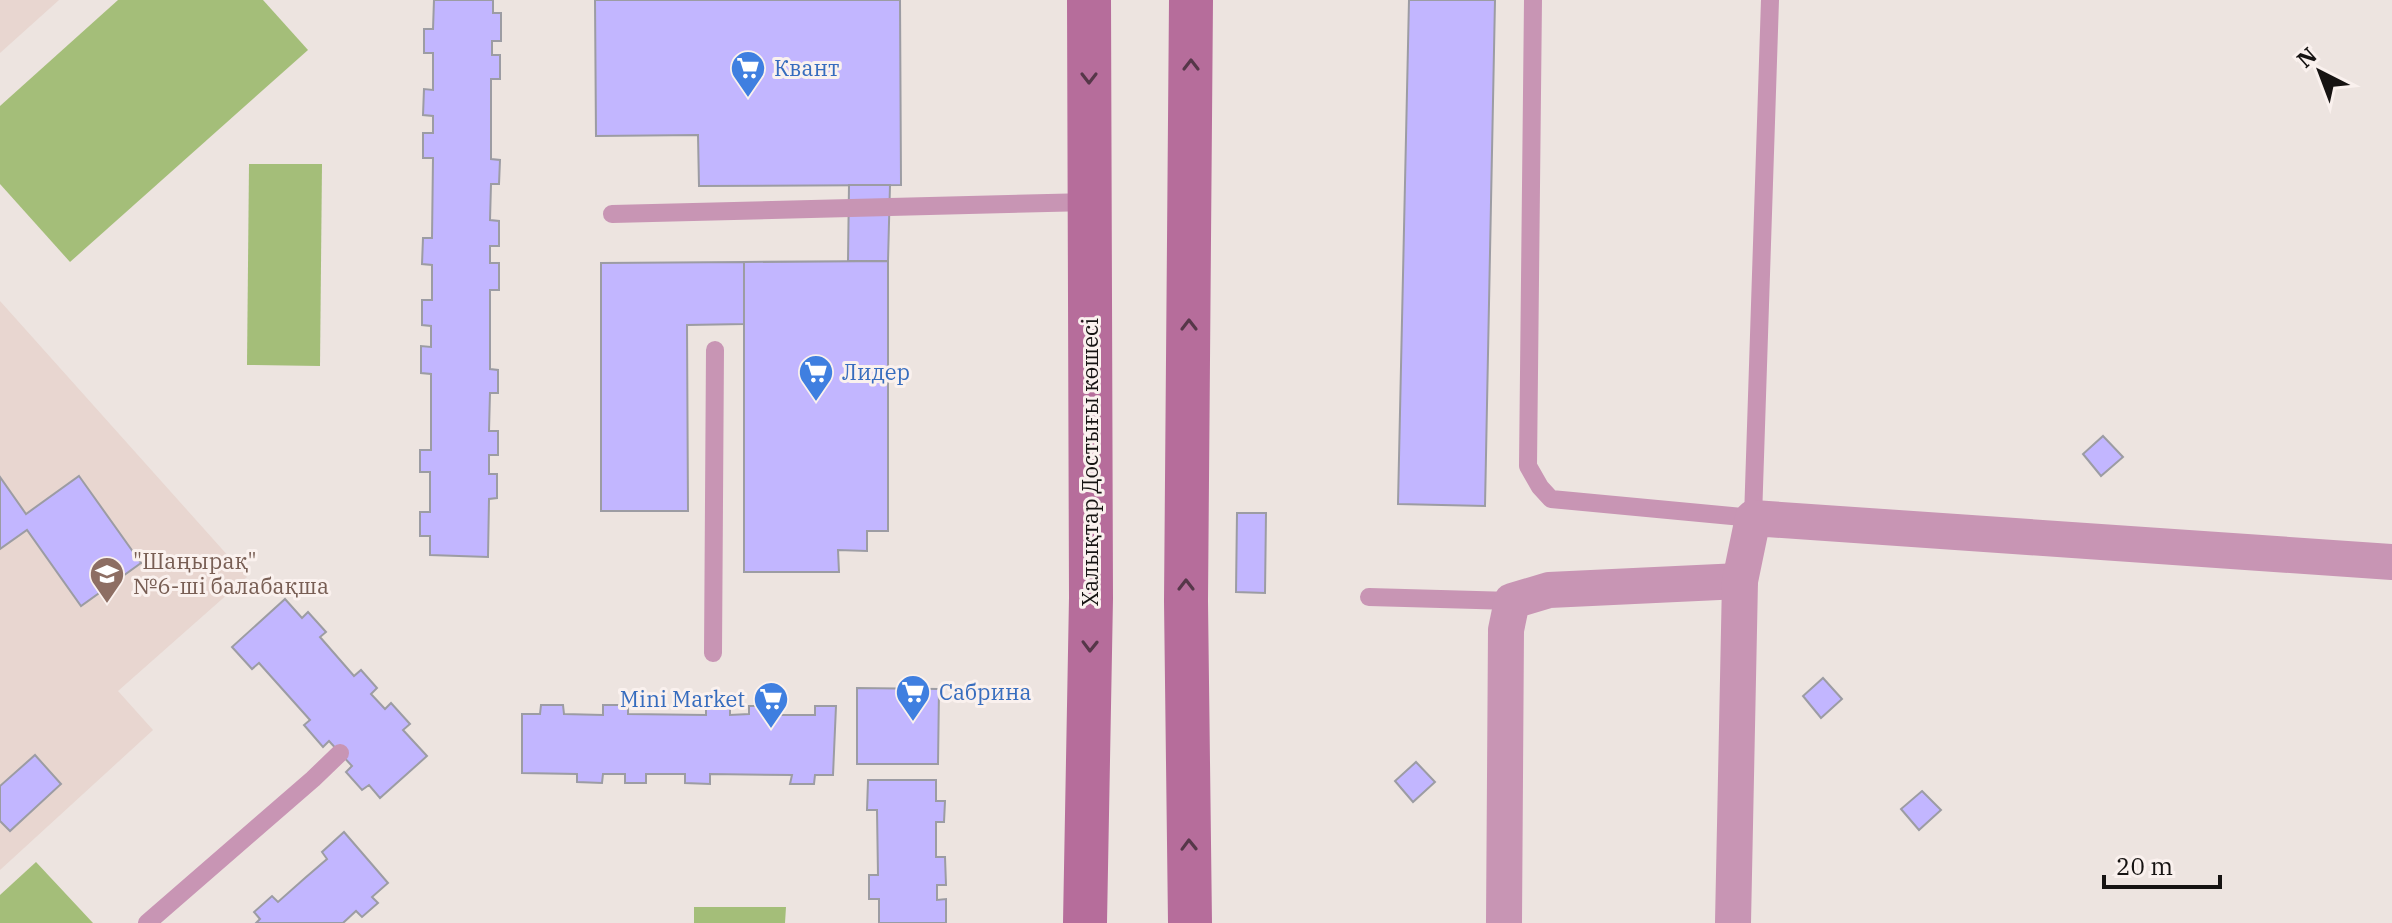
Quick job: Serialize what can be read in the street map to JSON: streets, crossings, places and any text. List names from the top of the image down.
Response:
{
  "streets": {
    "main road": ["Халықтар Достығы көшесі"]
  },
  "places": {
    "supermarket": [
      "Квант",
      "Лидер",
      "Сабрина",
      "Mini Market"
    ],
    "school or university": ["\"Шаңырақ\" №6-ші балабақша"]
  },
  "scale_bar": "20 m",
  "north": "top left"
}
